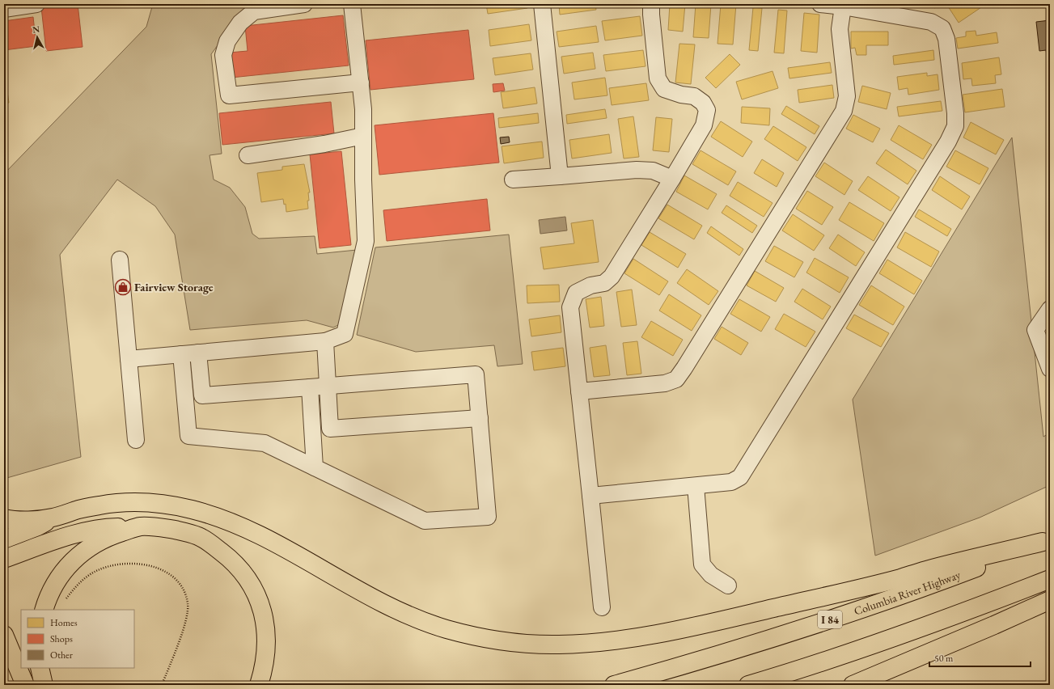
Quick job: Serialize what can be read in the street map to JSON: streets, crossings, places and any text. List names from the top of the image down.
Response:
{
  "streets": {
    "main road": ["Columbia River Highway", "I 84"]
  },
  "places": {
    "shop": ["Fairview Storage"]
  },
  "legend": ["Homes", "Shops", "Other"],
  "scale_bar": "50 m",
  "north": "top"
}
